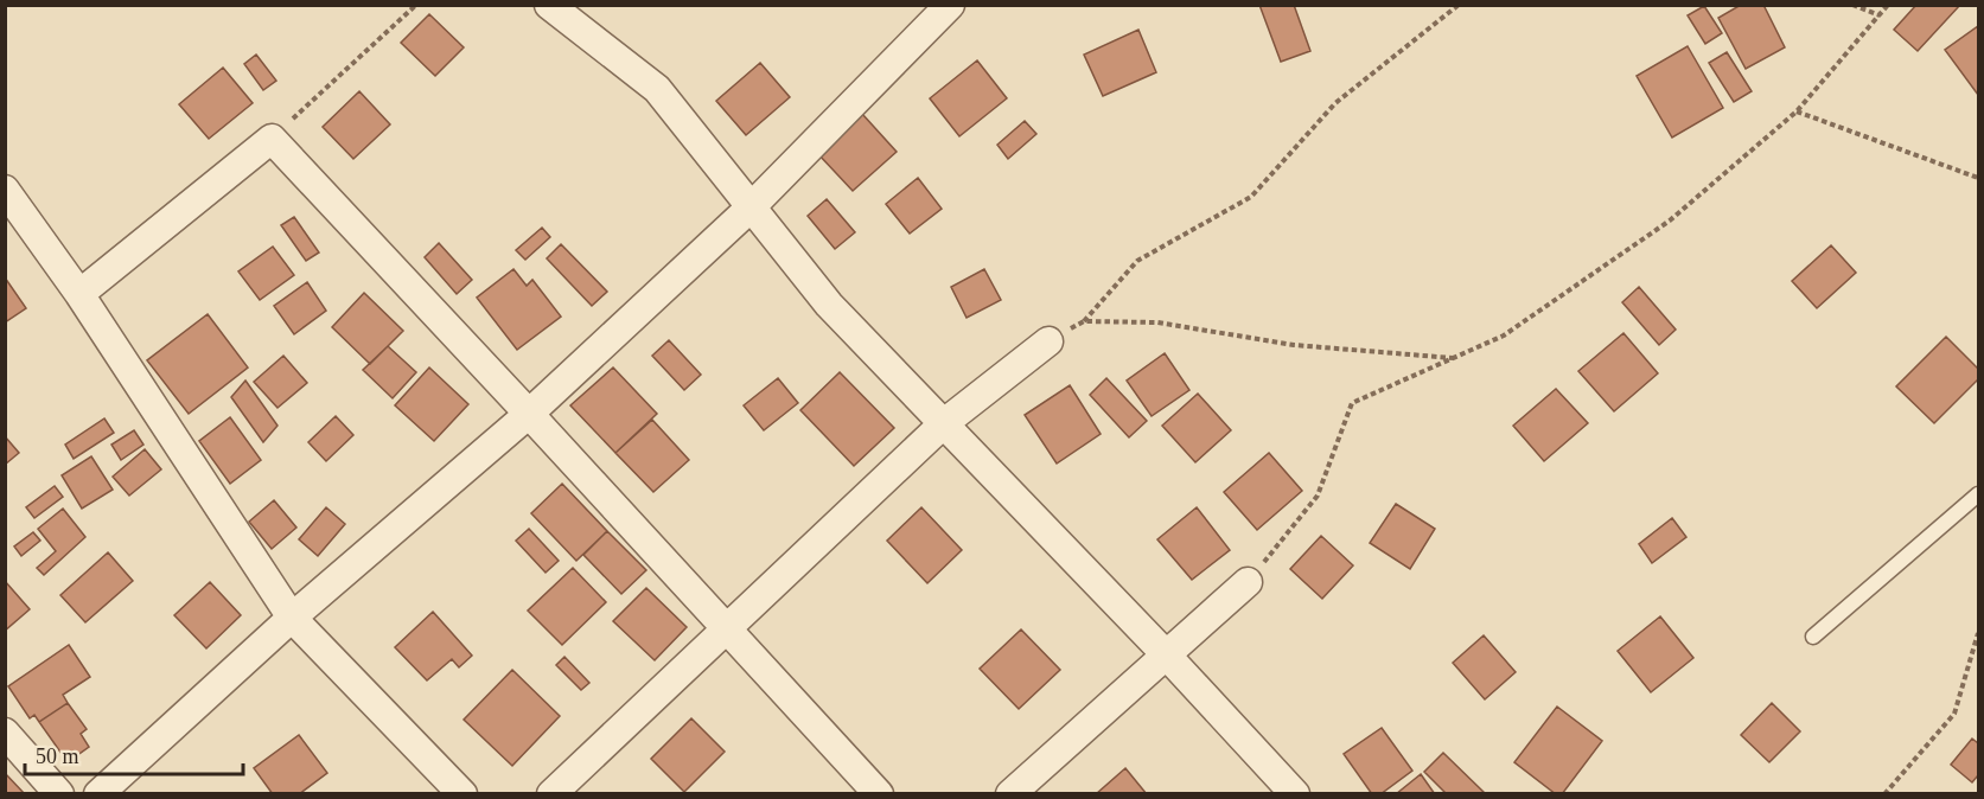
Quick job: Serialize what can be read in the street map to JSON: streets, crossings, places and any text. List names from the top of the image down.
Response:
{
  "scale_bar": "50 m"
}
